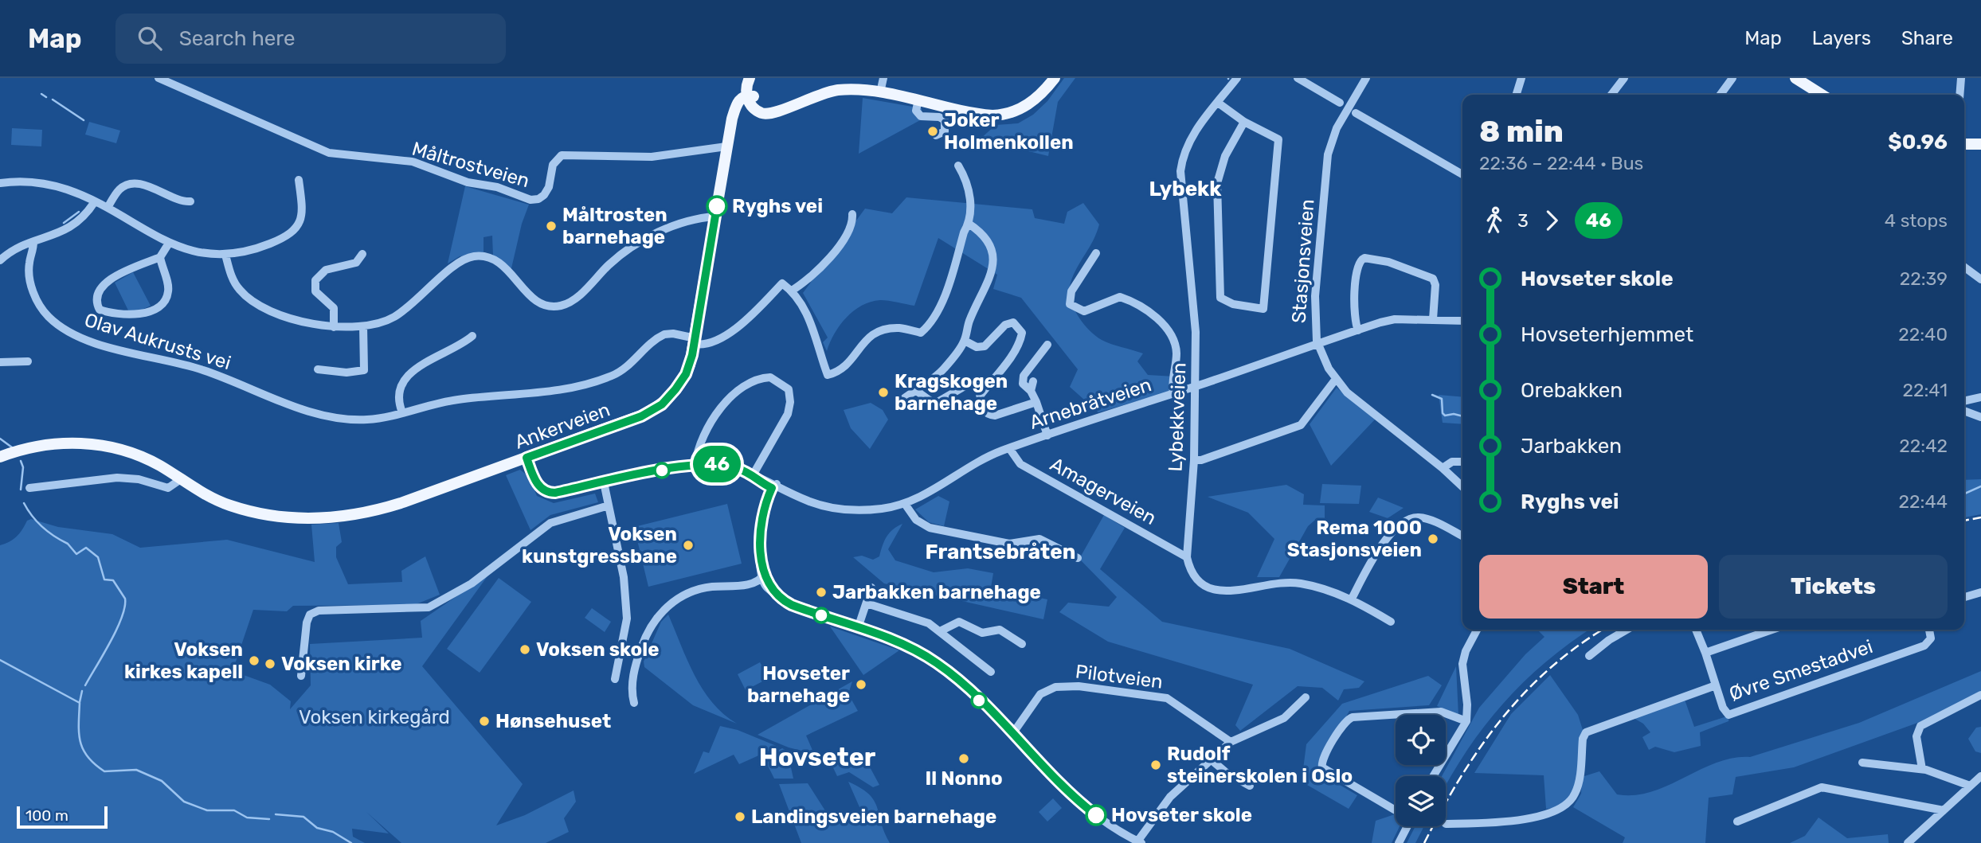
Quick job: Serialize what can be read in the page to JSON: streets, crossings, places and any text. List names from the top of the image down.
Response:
{
  "streets": {
    "main road": ["Ankerveien"],
    "street": [
      "Måltrostveien",
      "Stasjonsveien",
      "Olav Aukrusts vei",
      "Arnebråtveien",
      "Lybekkveien",
      "Amagerveien",
      "Øvre Smestadvei",
      "Pilotveien"
    ]
  },
  "crossings": [
    ["Måltrostveien", "Ankerveien"],
    ["Stasjonsveien", "Arnebråtveien"],
    ["Olav Aukrusts vei", "Ankerveien"],
    ["Arnebråtveien", "Lybekkveien"],
    ["Arnebråtveien", "Ankerveien"],
    ["Arnebråtveien", "Amagerveien"],
    ["Lybekkveien", "Amagerveien"]
  ],
  "districts": ["Lybekk", "Frantsebråten", "Hovseter"],
  "parks": ["Voksen kirkegård"],
  "places": [
    "Joker Holmenkollen",
    "Ryghs vei",
    "Måltrosten barnehage",
    "Kragskogen barnehage",
    "Rema 1000 Stasjonsveien",
    "Voksen kunstgressbane",
    "Jarbakken barnehage",
    "Voksen skole",
    "Voksen kirkes kapell",
    "Voksen kirke",
    "Hovseter barnehage",
    "Hønsehuset",
    "Il Nonno",
    "Rudolf steinerskolen i Oslo",
    "Hovseter skole",
    "Landingsveien barnehage"
  ],
  "lines": ["bus line 46"],
  "scale_bar": "100 m",
  "page": {
    "header": "Map",
    "search": "Search here",
    "nav": ["Map", "Layers", "Share"],
    "on_map": "46",
    "heading": ["8 min", "22:36 – 22:44 · Bus", "$0.96"],
    "legs": ["3", "46", "4 stops"],
    "list": [
      {
        "name": "Hovseter skole",
        "value": "22:39"
      },
      {
        "name": "Hovseterhjemmet",
        "value": "22:40"
      },
      {
        "name": "Orebakken",
        "value": "22:41"
      },
      {
        "name": "Jarbakken",
        "value": "22:42"
      },
      {
        "name": "Ryghs vei",
        "value": "22:44"
      }
    ],
    "buttons": ["Start", "Tickets"],
    "scale": "100 m"
  }
}
